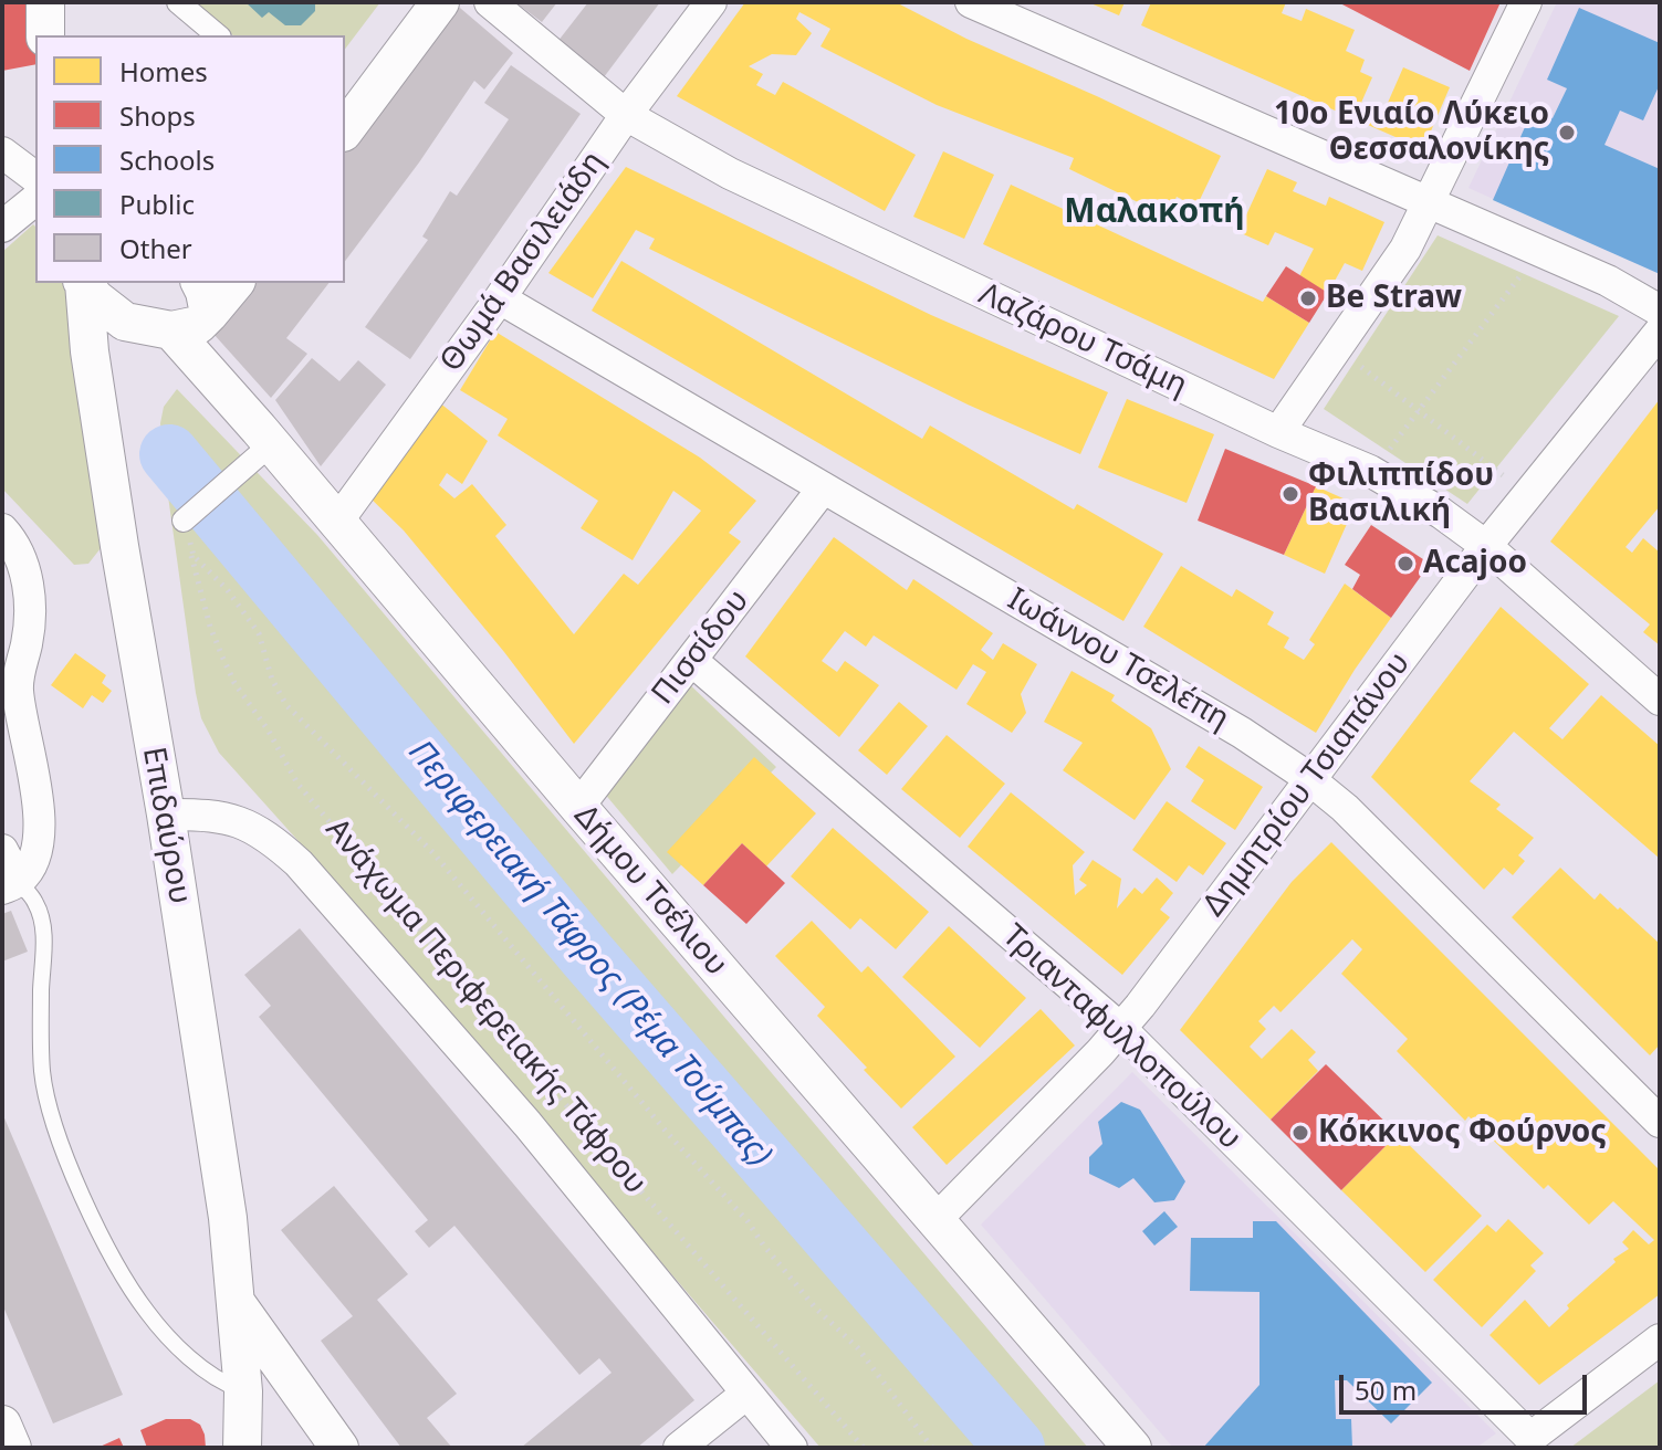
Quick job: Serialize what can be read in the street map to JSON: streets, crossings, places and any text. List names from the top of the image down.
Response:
{
  "streets": {
    "street": [
      "Θωμά Βασιλειάδη",
      "Λαζάρου Τσάμη",
      "Πισσίδου",
      "Ιωάννου Τσελέπη",
      "Δημητρίου Τσιαπάνου",
      "Επιδαύρου",
      "Δήμου Τσέλιου",
      "Τριανταφυλλοπούλου"
    ],
    "path": ["Ανάχωμα Περιφερειακής Τάφρου"]
  },
  "crossings": [
    ["Θωμά Βασιλειάδη", "Λαζάρου Τσάμη"],
    ["Θωμά Βασιλειάδη", "Ιωάννου Τσελέπη"],
    ["Θωμά Βασιλειάδη", "Δήμου Τσέλιου"],
    ["Λαζάρου Τσάμη", "Δημητρίου Τσιαπάνου"],
    ["Πισσίδου", "Ιωάννου Τσελέπη"],
    ["Πισσίδου", "Δήμου Τσέλιου"],
    ["Πισσίδου", "Τριανταφυλλοπούλου"],
    ["Ιωάννου Τσελέπη", "Δημητρίου Τσιαπάνου"],
    ["Δημητρίου Τσιαπάνου", "Δήμου Τσέλιου"],
    ["Δημητρίου Τσιαπάνου", "Τριανταφυλλοπούλου"]
  ],
  "districts": ["Μαλακοπή"],
  "water": ["Περιφερειακή Τάφρος (Ρέμα Τούμπας)"],
  "places": [
    "10ο Ενιαίο Λύκειο Θεσσαλονίκης",
    "Be Straw",
    "Φιλιππίδου Βασιλική",
    "Acajoo",
    "Κόκκινος Φούρνος"
  ],
  "legend": [
    "Homes",
    "Shops",
    "Schools",
    "Public",
    "Other"
  ],
  "scale_bar": "50 m"
}
